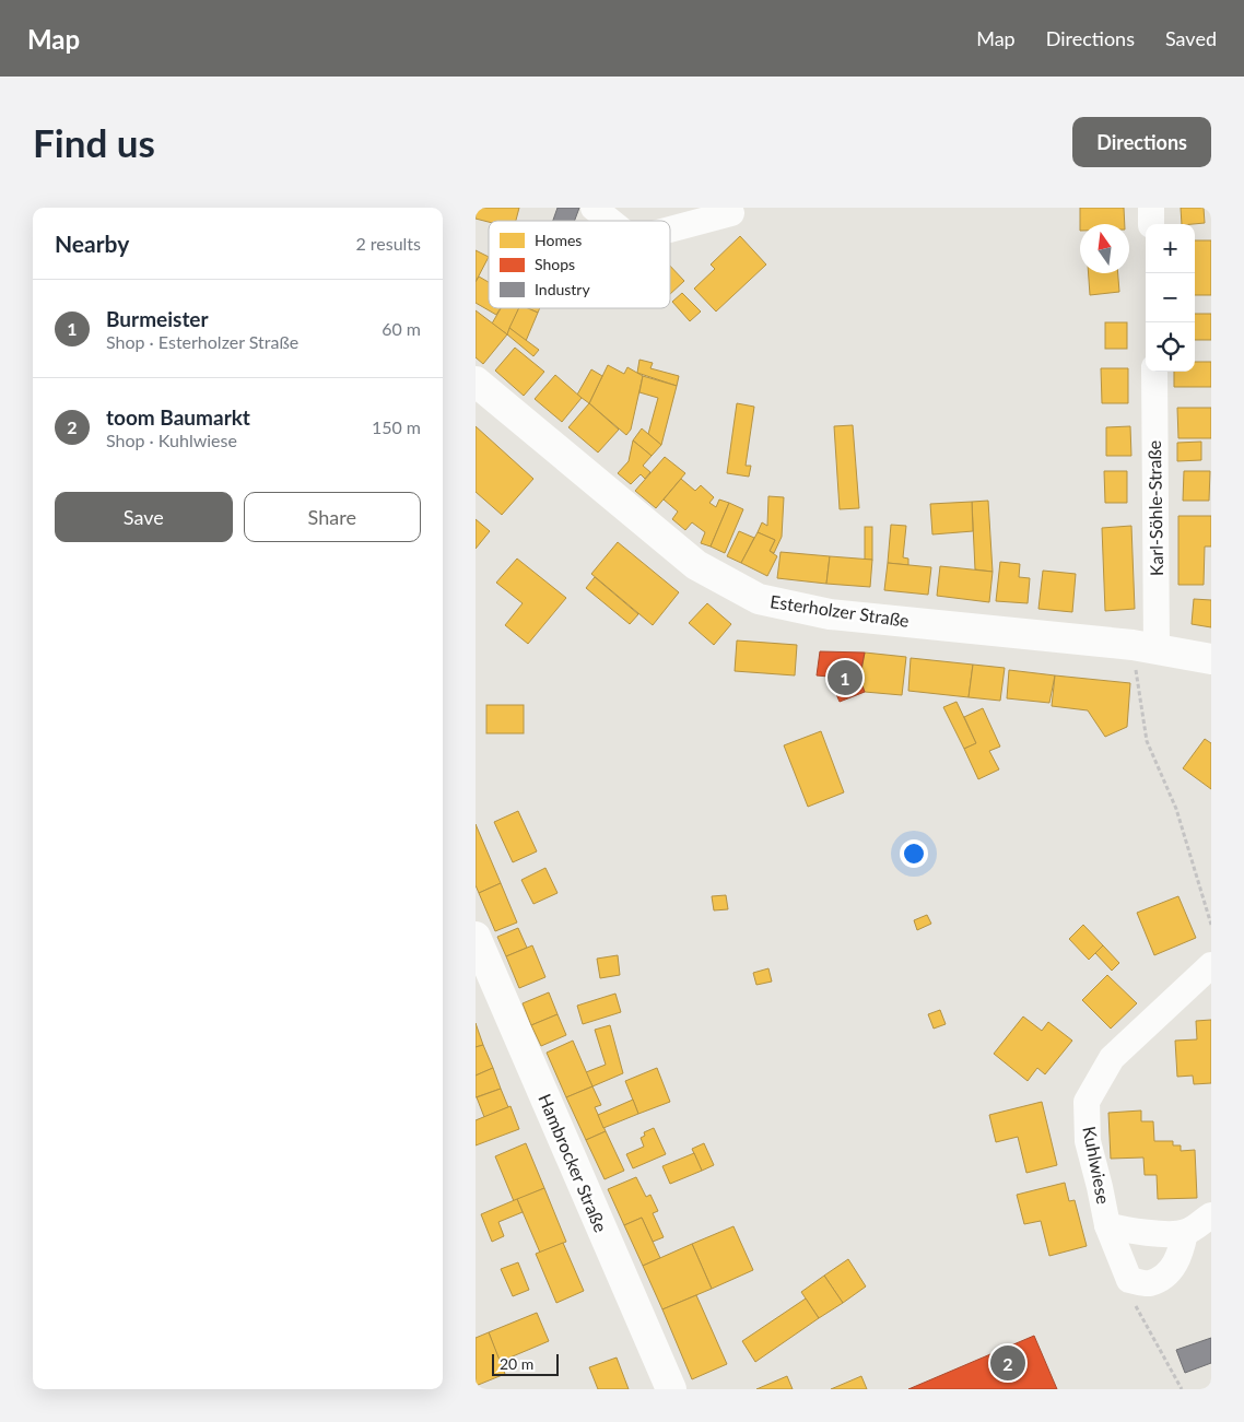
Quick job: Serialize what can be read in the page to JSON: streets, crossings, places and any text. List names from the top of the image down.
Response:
{
  "streets": {
    "street": [
      "Karl-Söhle-Straße",
      "Esterholzer Straße",
      "Hambrocker Straße",
      "Kuhlwiese"
    ]
  },
  "crossings": [
    ["Karl-Söhle-Straße", "Esterholzer Straße"]
  ],
  "legend": ["Homes", "Shops", "Industry"],
  "scale_bar": "20 m",
  "north": "top",
  "page": {
    "header": "Map",
    "nav": ["Map", "Directions", "Saved"],
    "buttons": [
      "Directions",
      ["Save", "Share"]
    ],
    "title": "Find us",
    "heading": ["Nearby", "2 results"],
    "map_buttons": ["+", "−"],
    "list": [
      {
        "mark": "1",
        "name": "Burmeister",
        "note": "Shop · Esterholzer Straße",
        "value": "60 m"
      },
      {
        "mark": "2",
        "name": "toom Baumarkt",
        "note": "Shop · Kuhlwiese",
        "value": "150 m"
      }
    ],
    "pins": ["1", "2"],
    "scale": "20 m"
  }
}
